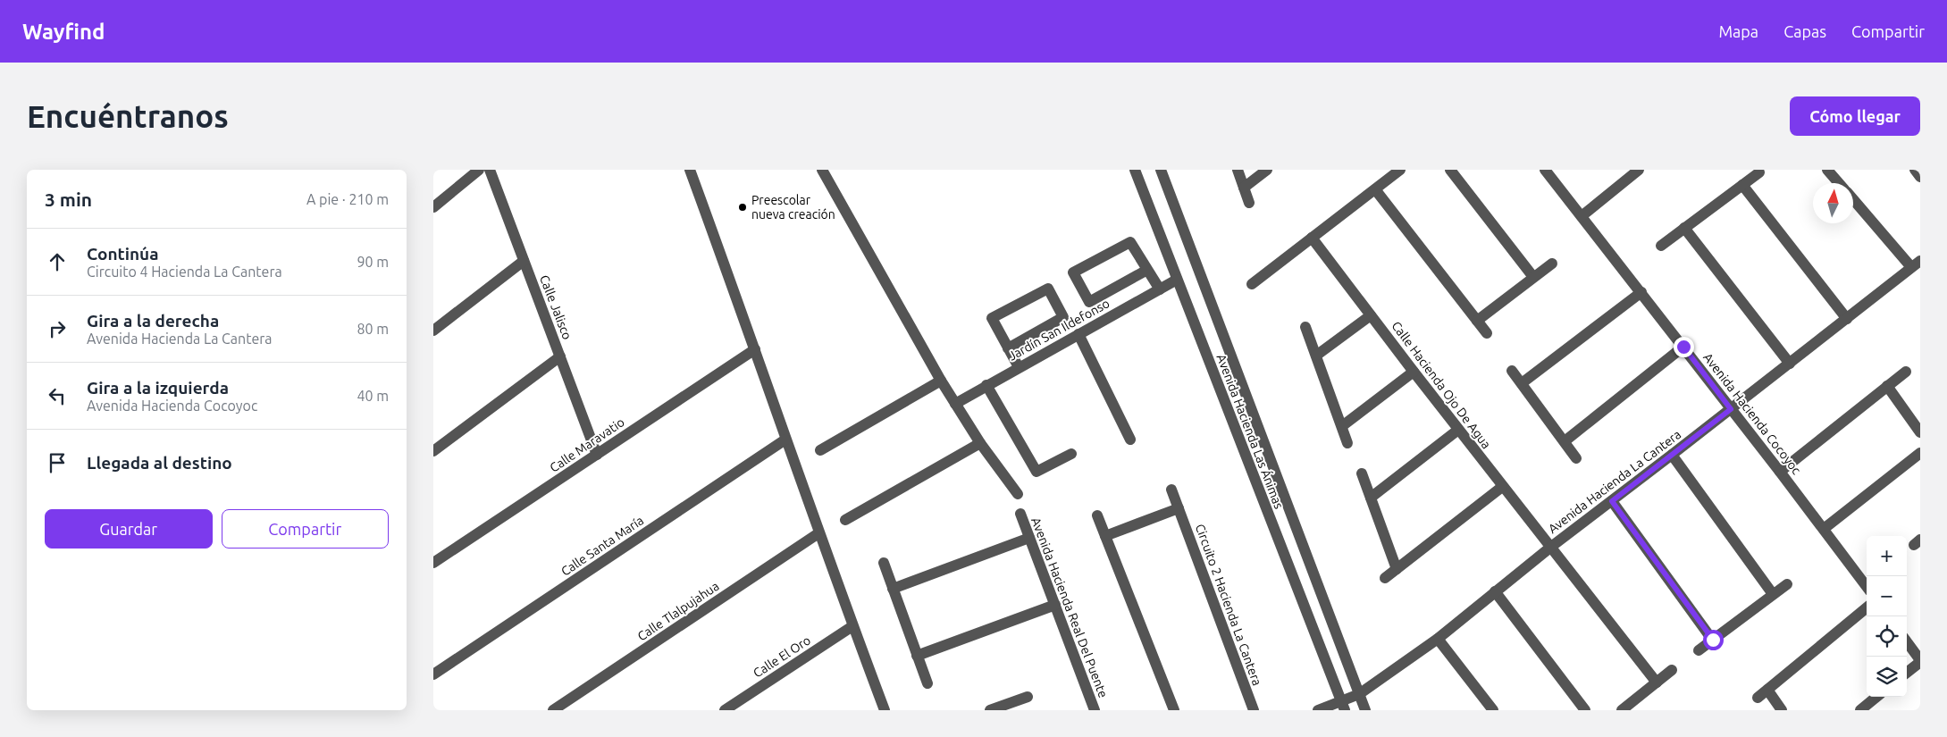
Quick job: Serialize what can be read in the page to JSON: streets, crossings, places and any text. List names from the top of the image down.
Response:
{
  "streets": {
    "street": [
      "Calle Jalisco",
      "Jardín San Ildefonso",
      "Calle Hacienda Ojo De Agua",
      "Avenida Hacienda Cocoyoc",
      "Avenida Hacienda Las Ánimas",
      "Calle Maravatio",
      "Avenida Hacienda La Cantera",
      "Calle Santa María",
      "Circuito 2 Hacienda La Cantera",
      "Avenida Hacienda Real Del Puente",
      "Calle Tlalpujahua",
      "Calle El Oro"
    ]
  },
  "crossings": [
    ["Calle Jalisco", "Calle Maravatio"],
    ["Jardín San Ildefonso", "Avenida Hacienda Las Ánimas"],
    ["Calle Hacienda Ojo De Agua", "Avenida Hacienda La Cantera"],
    ["Avenida Hacienda Cocoyoc", "Avenida Hacienda La Cantera"],
    ["Avenida Hacienda Las Ánimas", "Avenida Hacienda La Cantera"]
  ],
  "places": ["Preescolar nueva creación"],
  "north": "top",
  "page": {
    "header": "Wayfind",
    "nav": ["Mapa", "Capas", "Compartir"],
    "buttons": [
      "Cómo llegar",
      ["Guardar", "Compartir"]
    ],
    "title": "Encuéntranos",
    "heading": ["3 min", "A pie · 210 m"],
    "list": [
      ["Continúa", "Circuito 4 Hacienda La Cantera", "90 m"],
      ["Gira a la derecha", "Avenida Hacienda La Cantera", "80 m"],
      ["Gira a la izquierda", "Avenida Hacienda Cocoyoc", "40 m"],
      "Llegada al destino"
    ],
    "map_buttons": ["+", "−"]
  }
}
